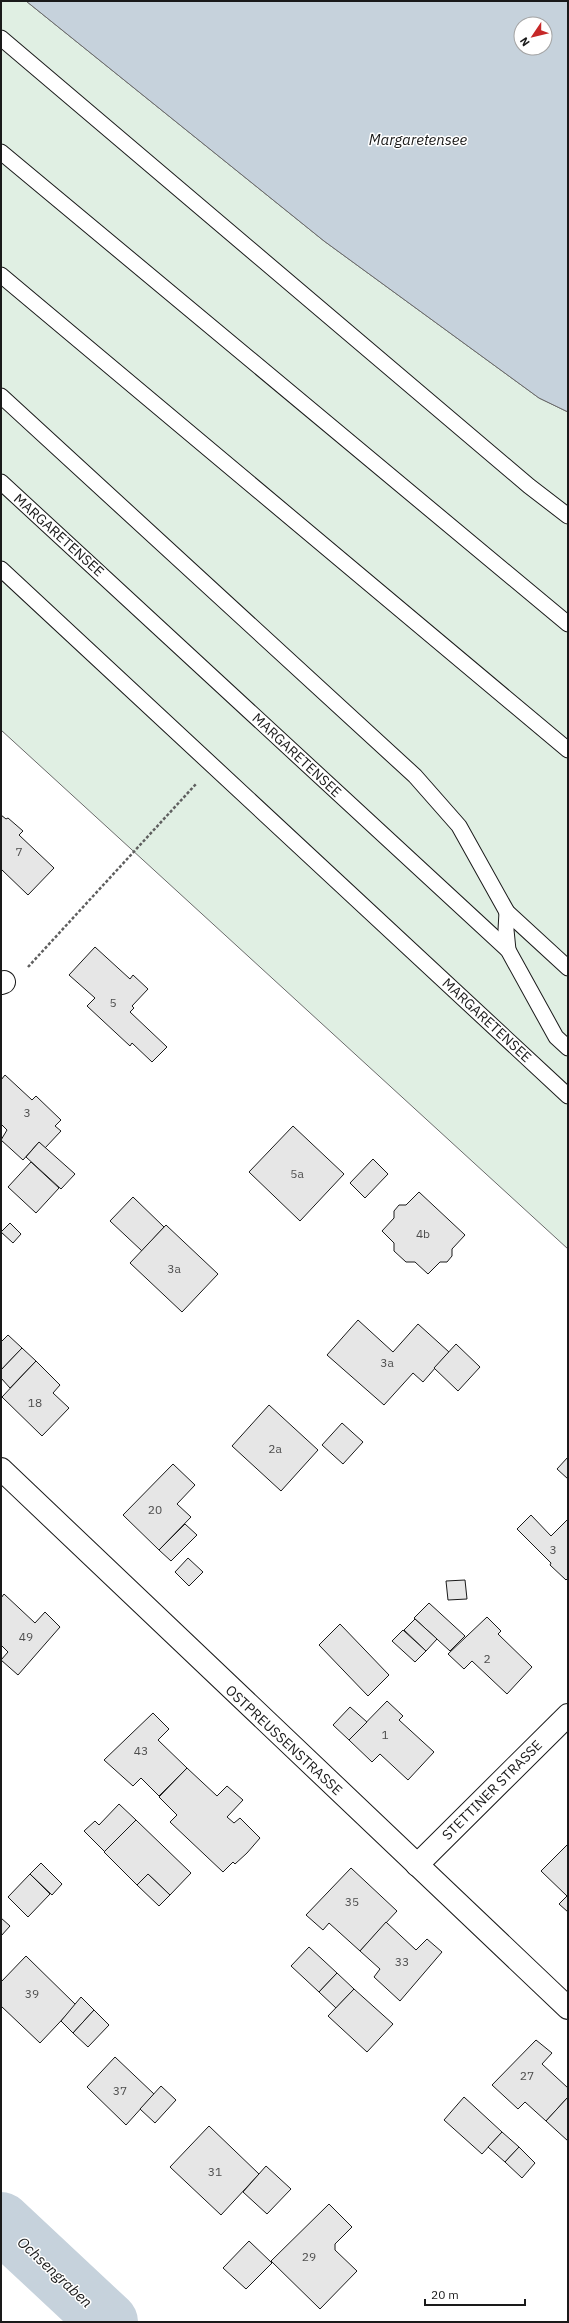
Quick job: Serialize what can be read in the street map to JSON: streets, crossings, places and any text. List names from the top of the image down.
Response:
{
  "streets": {
    "street": ["OSTPREUSSENSTRASSE", "STETTINER STRASSE"],
    "lane": ["MARGARETENSEE"]
  },
  "crossings": [
    ["OSTPREUSSENSTRASSE", "STETTINER STRASSE"]
  ],
  "water": ["Margaretensee", "Ochsengraben"],
  "house_numbers": [
    "7",
    "5",
    "3",
    "5a",
    "4b",
    "3a",
    "3a",
    "18",
    "2a",
    "20",
    "3",
    "49",
    "2",
    "1",
    "43",
    "35",
    "33",
    "39",
    "27",
    "37",
    "31",
    "29"
  ],
  "scale_bar": "20 m",
  "north": "bottom left"
}
